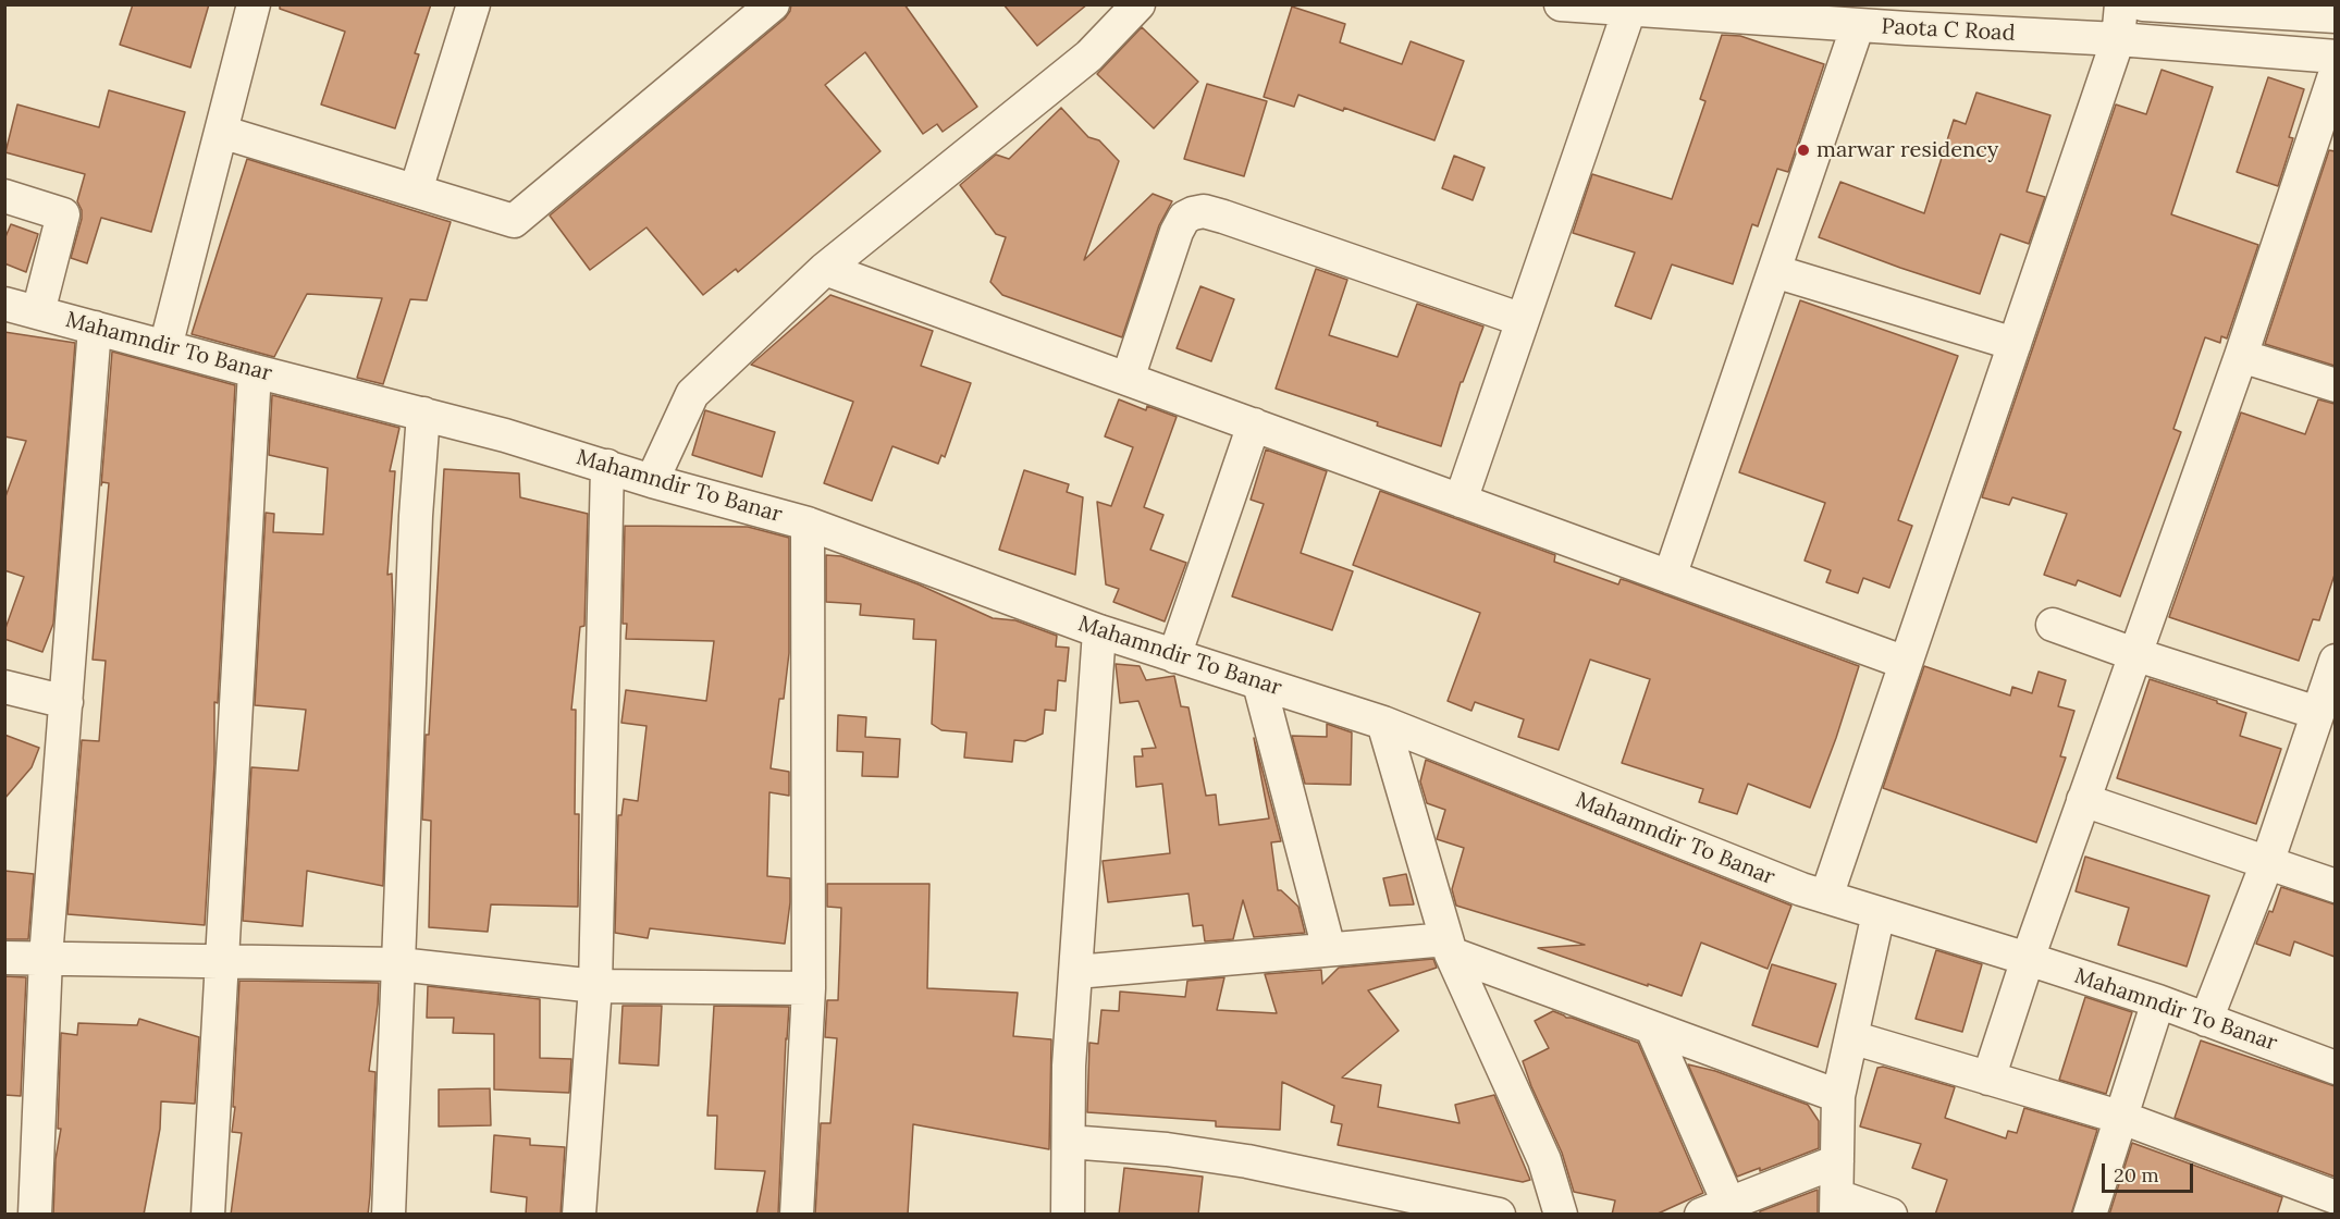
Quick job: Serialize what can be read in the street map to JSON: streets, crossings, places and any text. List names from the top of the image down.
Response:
{
  "streets": {
    "street": ["Paota C Road", "Mahamndir To Banar"]
  },
  "places": ["marwar residency"],
  "scale_bar": "20 m"
}
